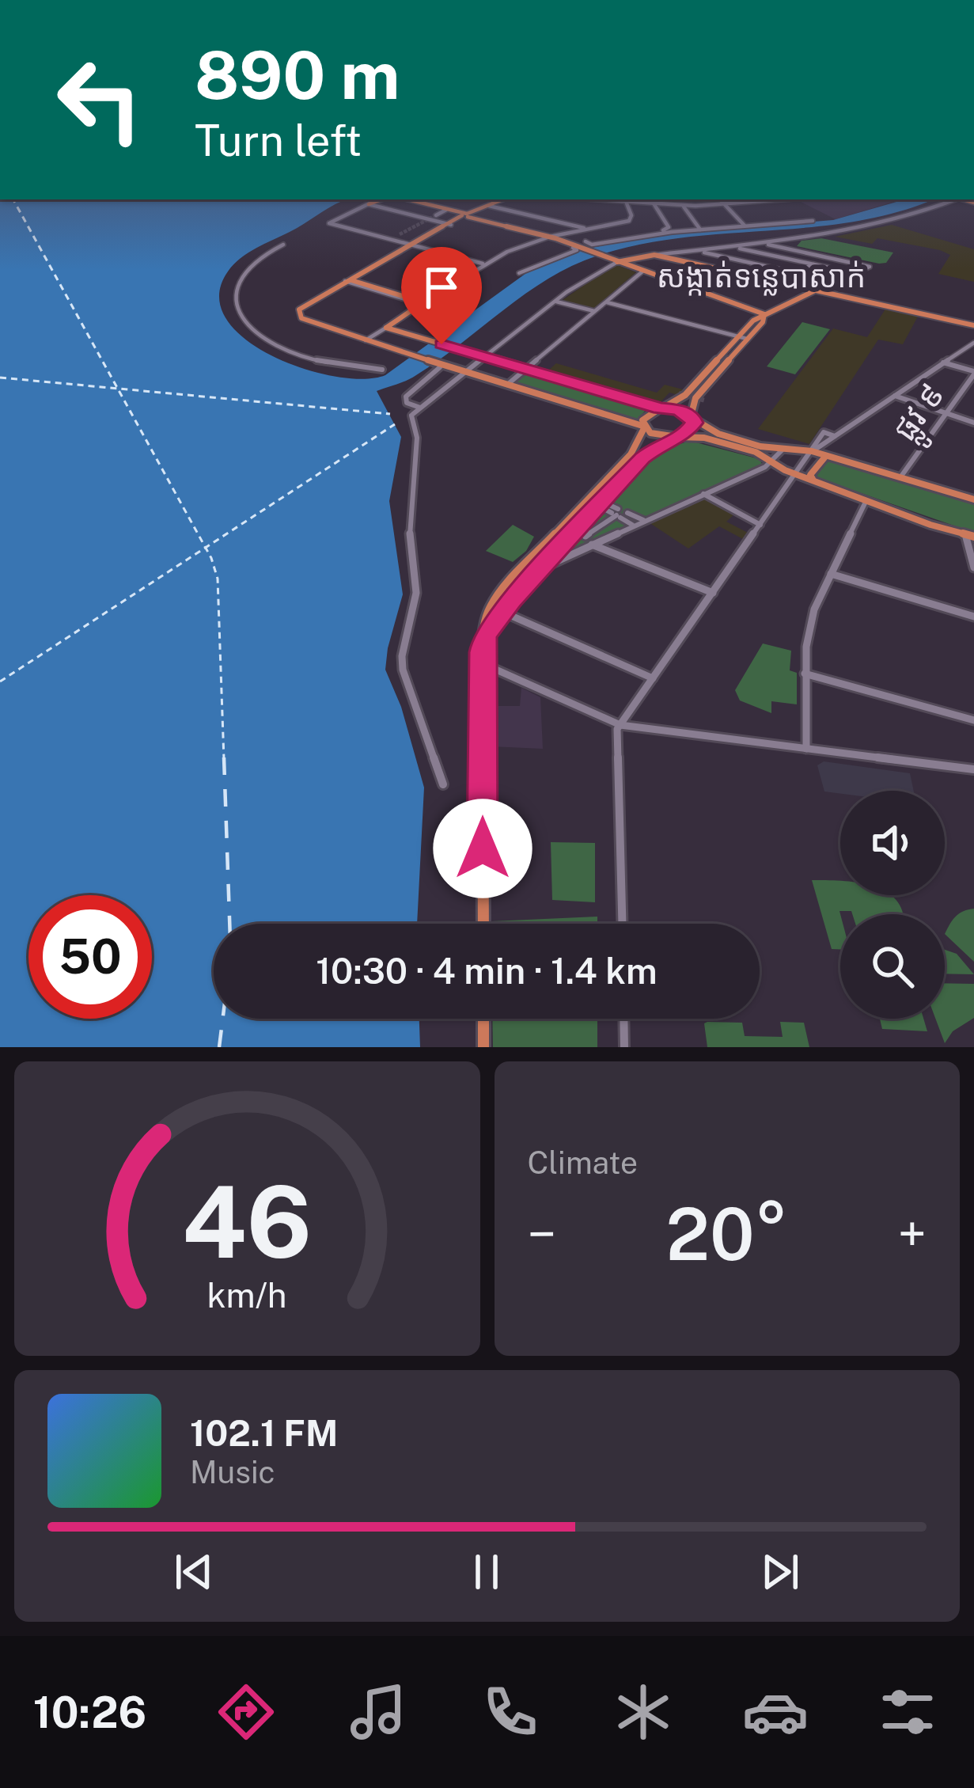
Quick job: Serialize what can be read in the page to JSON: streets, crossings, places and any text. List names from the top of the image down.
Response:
{
  "streets": {
    "street": ["ផ្លូវ ៩"]
  },
  "districts": ["សង្កាត់ទន្លេបាសាក់"],
  "page": {
    "turn": ["890 m", "Turn left"],
    "limit": "50",
    "trip": "10:30 · 4 min · 1.4 km",
    "tile": "Climate",
    "heat": ["−", "20°", "+"],
    "song": ["102.1 FM", "Music"],
    "tabs": "10:26",
    "gauge": ["46", "km/h"]
  }
}
